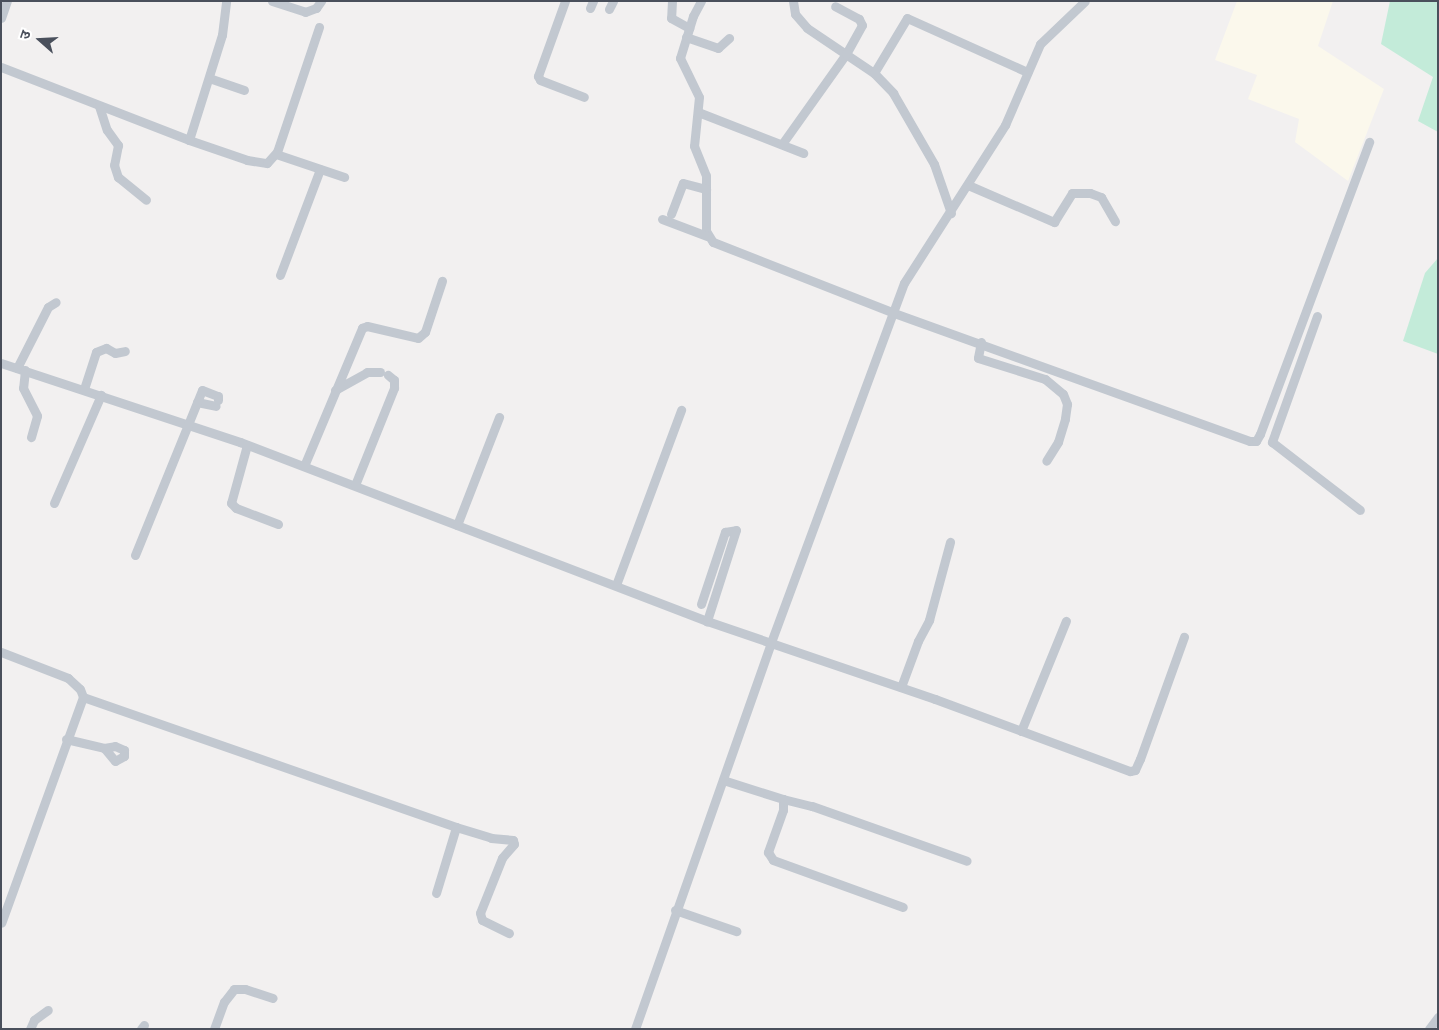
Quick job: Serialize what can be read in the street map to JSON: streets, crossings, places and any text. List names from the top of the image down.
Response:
{
  "north": "left"
}
